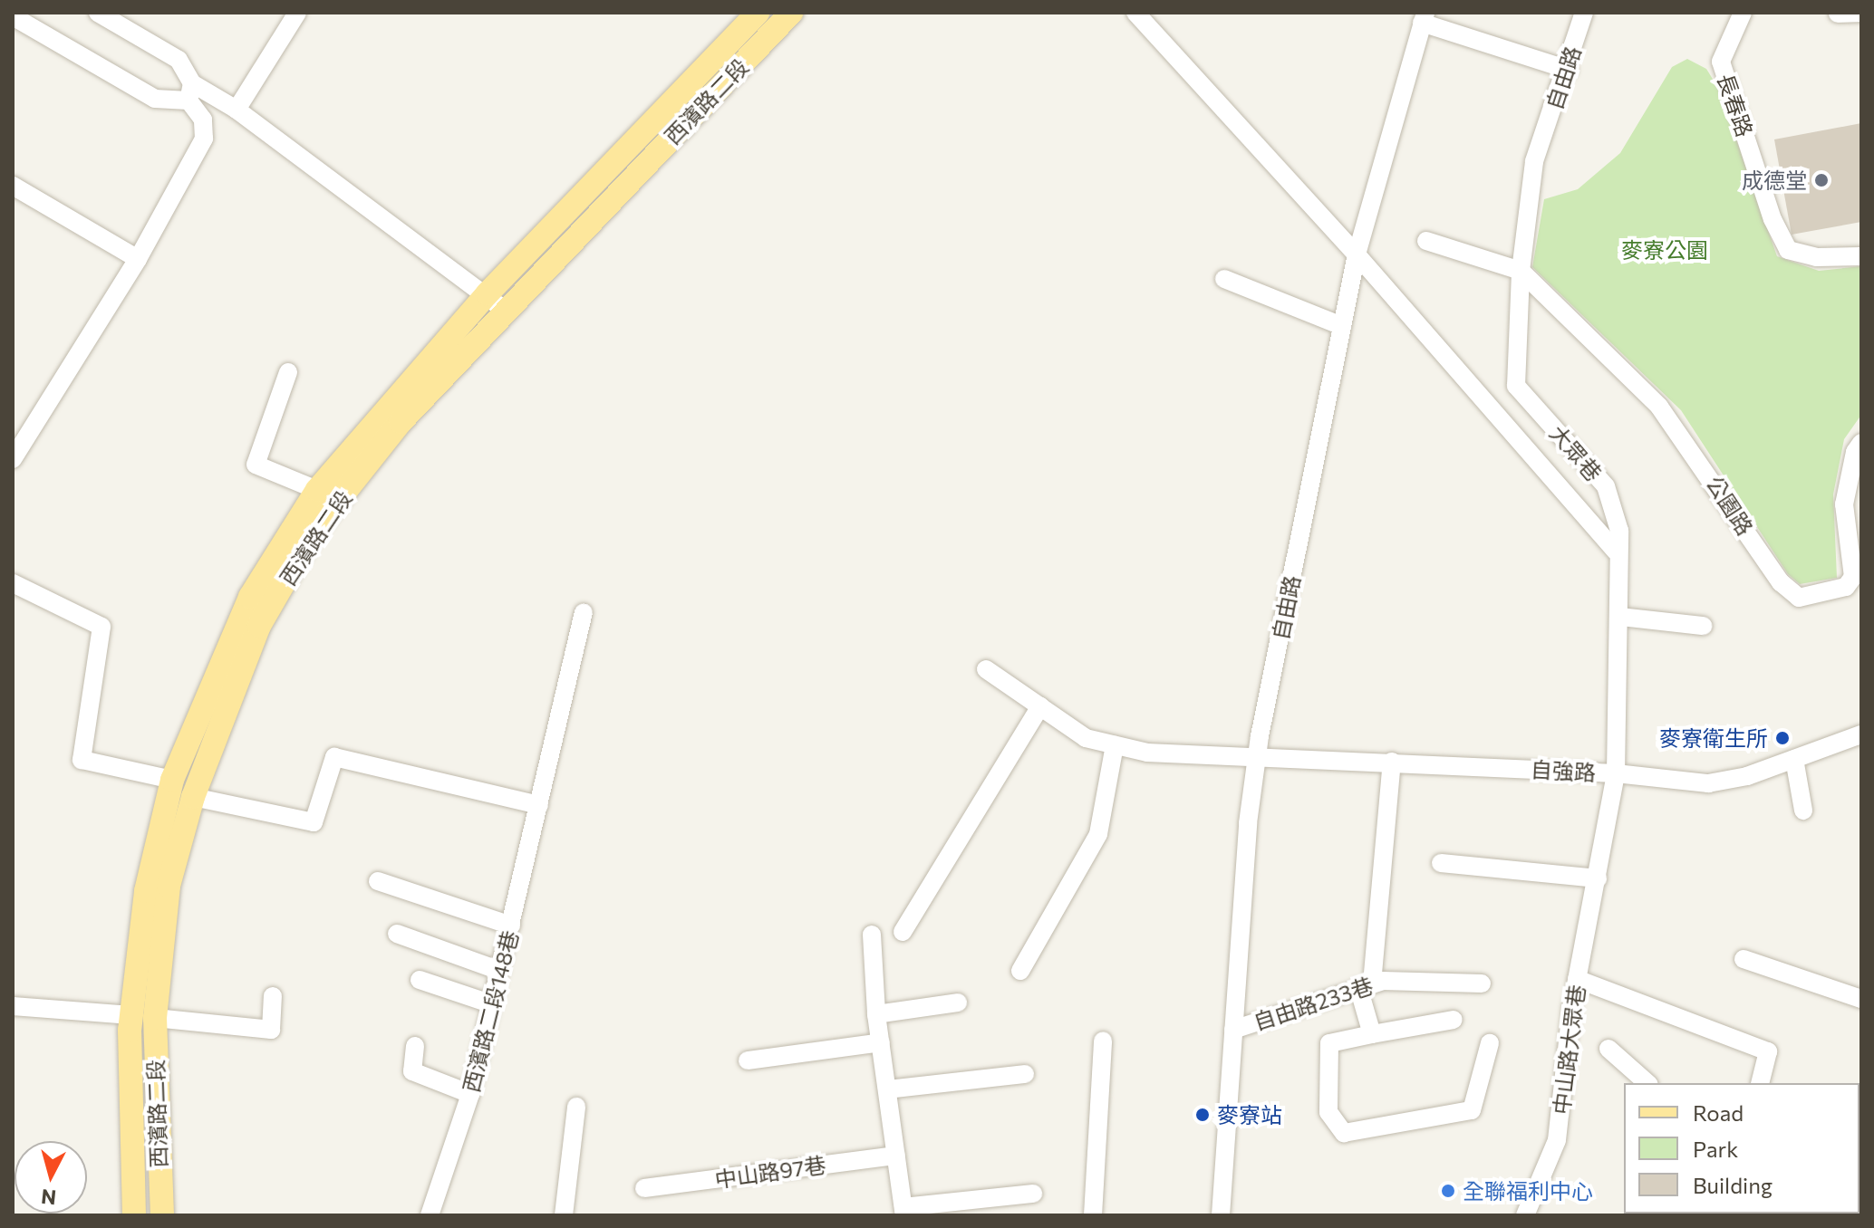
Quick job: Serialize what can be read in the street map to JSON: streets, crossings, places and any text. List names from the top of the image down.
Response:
{
  "streets": {
    "main road": ["西濱路二段"],
    "street": [
      "自由路",
      "長春路",
      "大眾巷",
      "公園路",
      "自強路",
      "自由路233巷",
      "西濱路二段148巷",
      "中山路大眾巷",
      "中山路97巷"
    ]
  },
  "crossings": [
    ["自由路", "大眾巷"],
    ["自由路", "公園路"],
    ["自由路", "自強路"],
    ["自由路", "自由路233巷"],
    ["大眾巷", "公園路"],
    ["大眾巷", "自強路"],
    ["大眾巷", "中山路大眾巷"],
    ["自強路", "中山路大眾巷"]
  ],
  "parks": ["麥寮公園"],
  "places": [
    "成德堂",
    "麥寮衛生所",
    "麥寮站",
    "全聯福利中心"
  ],
  "legend": ["Road", "Park", "Building"],
  "north": "bottom"
}
